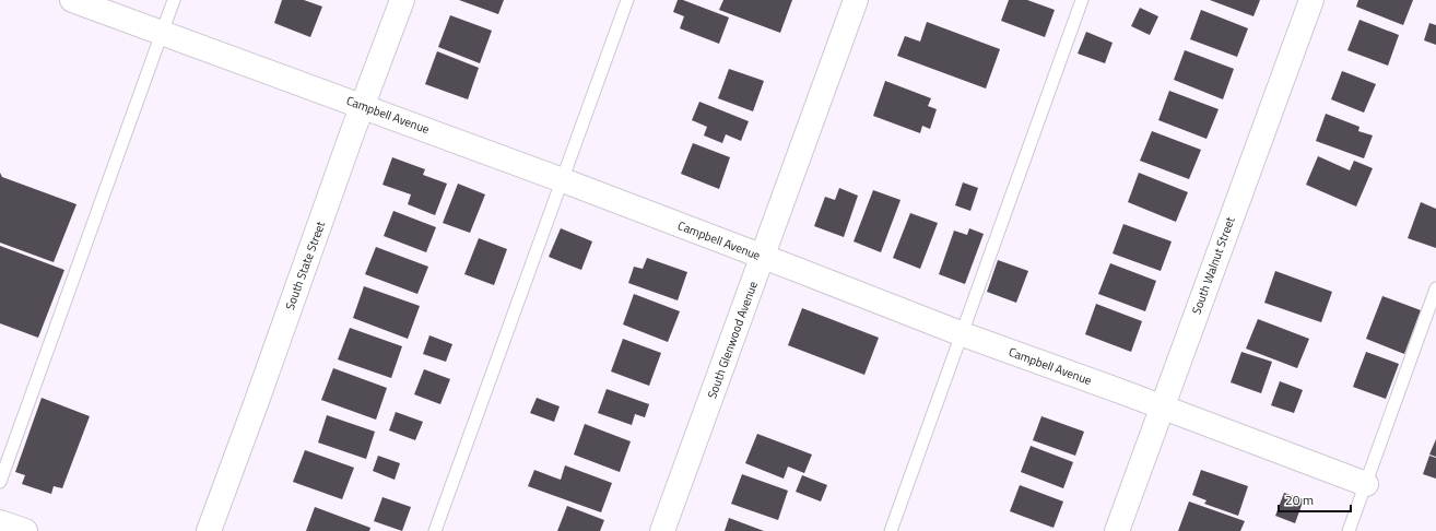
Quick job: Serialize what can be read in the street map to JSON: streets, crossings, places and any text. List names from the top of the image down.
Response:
{
  "streets": {
    "street": [
      "Campbell Avenue",
      "South State Street",
      "South Walnut Street",
      "South Glenwood Avenue"
    ]
  },
  "crossings": [
    ["Campbell Avenue", "South State Street"],
    ["Campbell Avenue", "South Walnut Street"],
    ["Campbell Avenue", "South Glenwood Avenue"]
  ],
  "scale_bar": "20 m"
}
